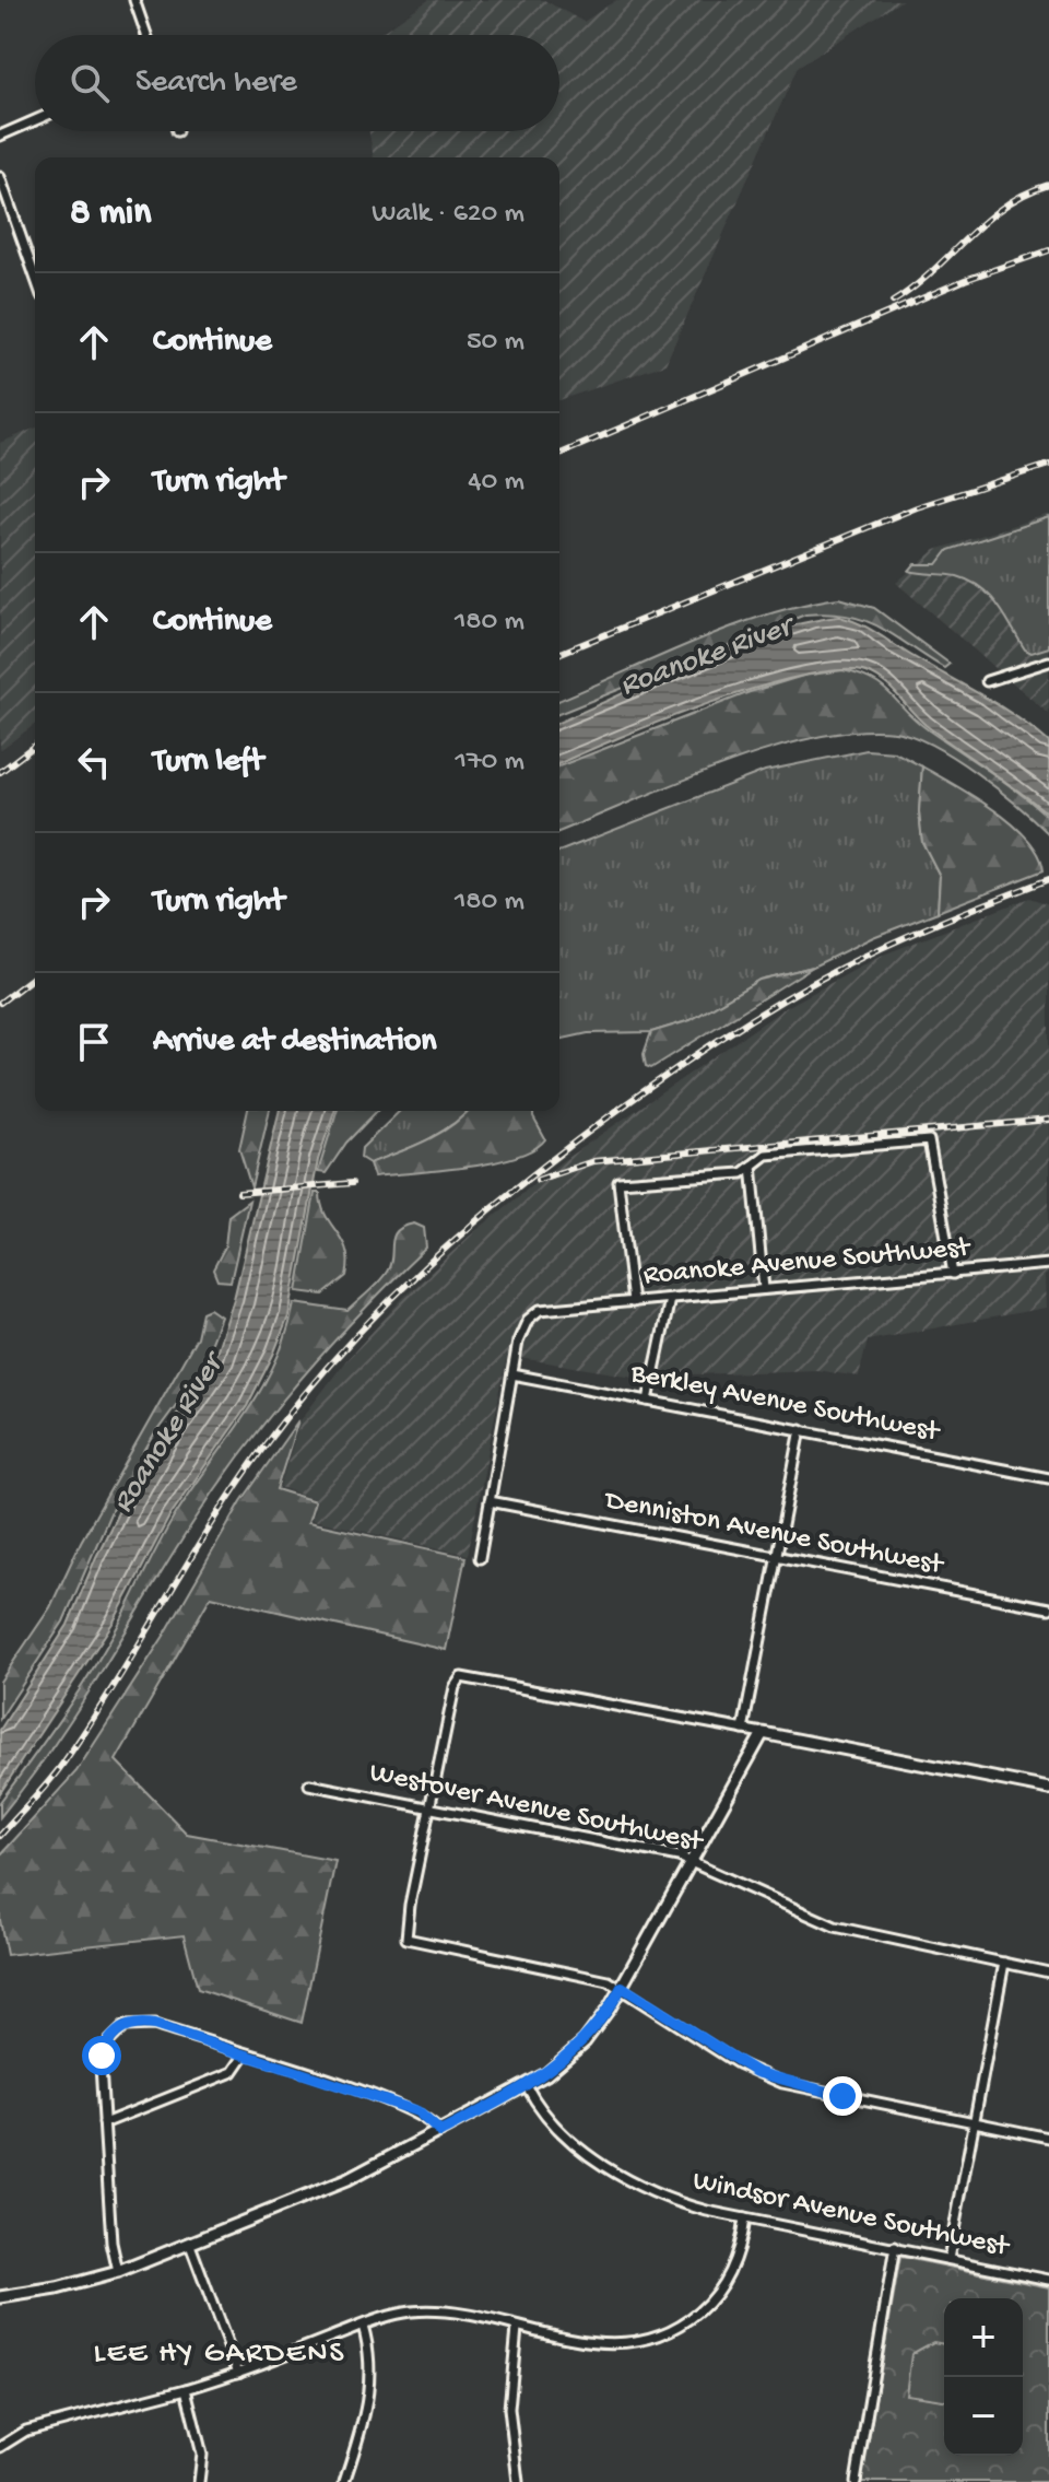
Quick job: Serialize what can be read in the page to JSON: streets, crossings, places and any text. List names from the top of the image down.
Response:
{
  "streets": {
    "street": [
      "Roanoke Avenue Southwest",
      "Berkley Avenue Southwest",
      "Denniston Avenue Southwest",
      "Westover Avenue Southwest",
      "Windsor Avenue Southwest"
    ]
  },
  "districts": ["LEE HY GARDENS"],
  "water": ["Roanoke River"],
  "page": {
    "search": "Search here",
    "heading": ["8 min", "Walk · 620 m"],
    "list": [
      ["Continue", "50 m"],
      ["Turn right", "40 m"],
      ["Continue", "180 m"],
      ["Turn left", "170 m"],
      ["Turn right", "180 m"],
      "Arrive at destination"
    ],
    "map_buttons": ["+", "−"]
  }
}
